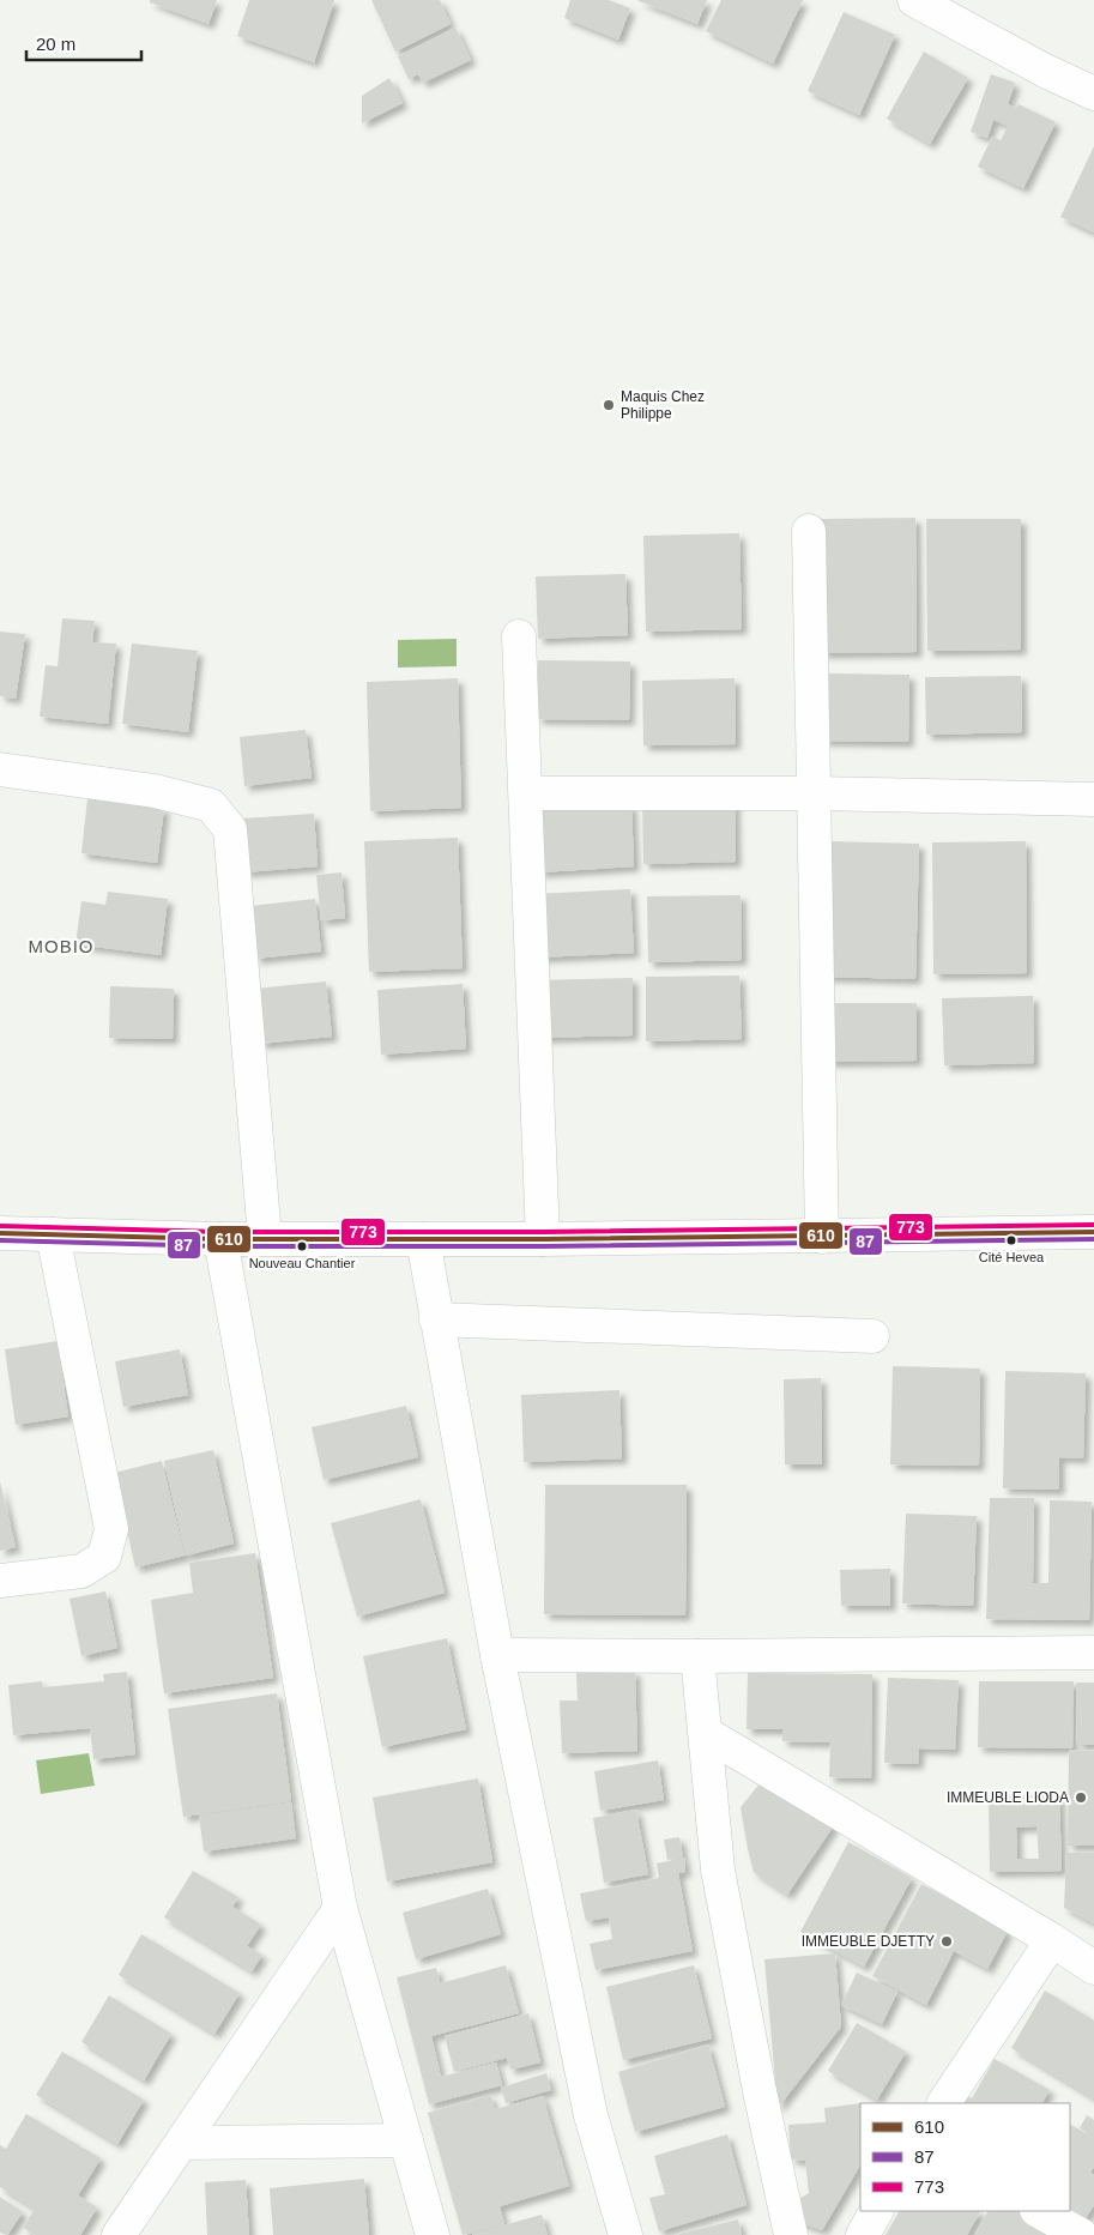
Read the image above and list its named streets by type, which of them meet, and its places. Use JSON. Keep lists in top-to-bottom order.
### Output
{
  "districts": ["MOBIO"],
  "places": [
    "Maquis Chez Philippe",
    "Cité Hevea",
    "Nouveau Chantier",
    "IMMEUBLE LIODA",
    "IMMEUBLE DJETTY"
  ],
  "lines": ["transit line 773", "transit line 610", "transit line 87"],
  "legend": ["610", "87", "773"],
  "scale_bar": "20 m"
}
